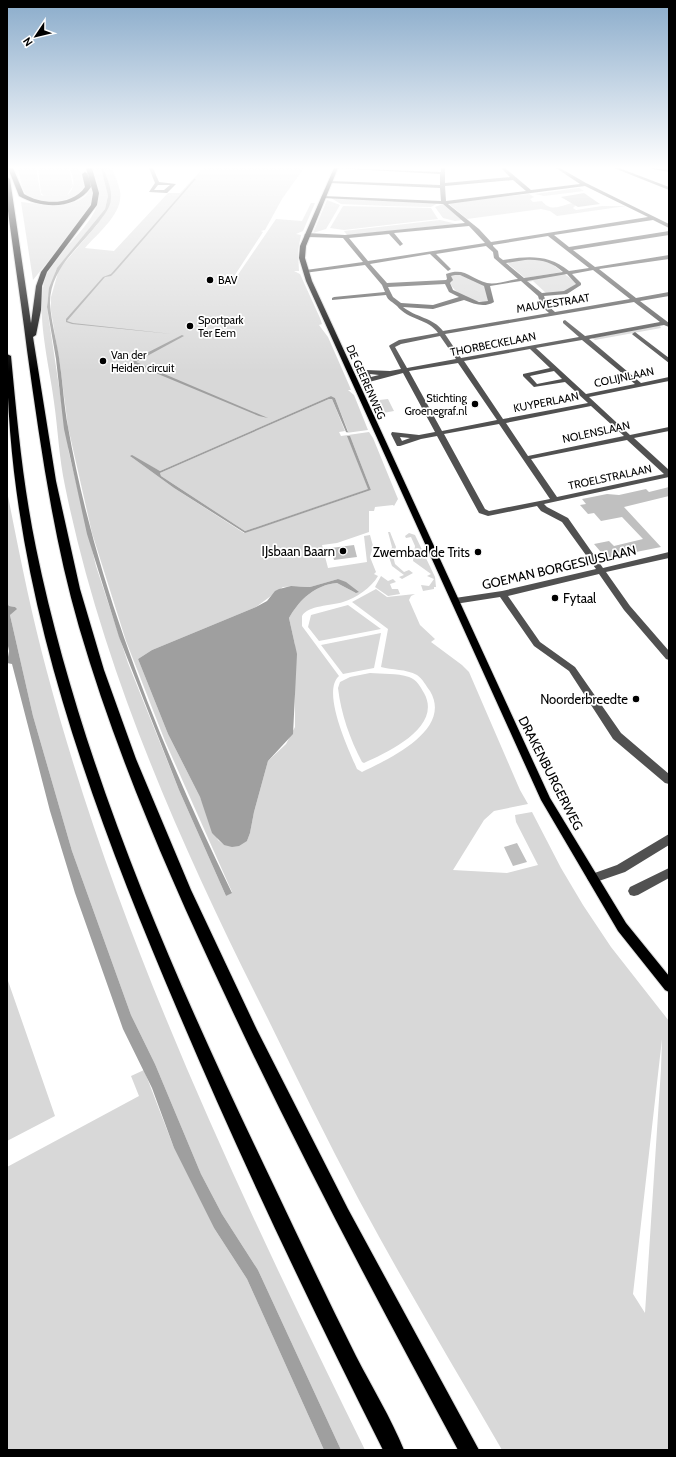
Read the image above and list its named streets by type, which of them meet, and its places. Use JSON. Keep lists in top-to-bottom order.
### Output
{
  "streets": {
    "main road": ["DE GEERENWEG", "DRAKENBURGERWEG"],
    "street": [
      "MAUVESTRAAT",
      "THORBECKELAAN",
      "COLIJNLAAN",
      "KUYPERLAAN",
      "NOLENSLAAN",
      "TROELSTRALAAN",
      "GOEMAN BORGESIUSLAAN"
    ]
  },
  "crossings": [
    ["MAUVESTRAAT", "TROELSTRALAAN"],
    ["THORBECKELAAN", "TROELSTRALAAN"],
    ["DE GEERENWEG", "GOEMAN BORGESIUSLAAN"],
    ["DE GEERENWEG", "DRAKENBURGERWEG"],
    ["KUYPERLAAN", "TROELSTRALAAN"],
    ["GOEMAN BORGESIUSLAAN", "DRAKENBURGERWEG"]
  ],
  "places": [
    "BAV",
    "Sportpark Ter Eem",
    "Van der Heiden circuit",
    "Stichting Groenegraf.nl",
    "IJsbaan Baarn",
    "Zwembad de Trits",
    "Fytaal",
    "Noorderbreedte"
  ],
  "north": "bottom left"
}
